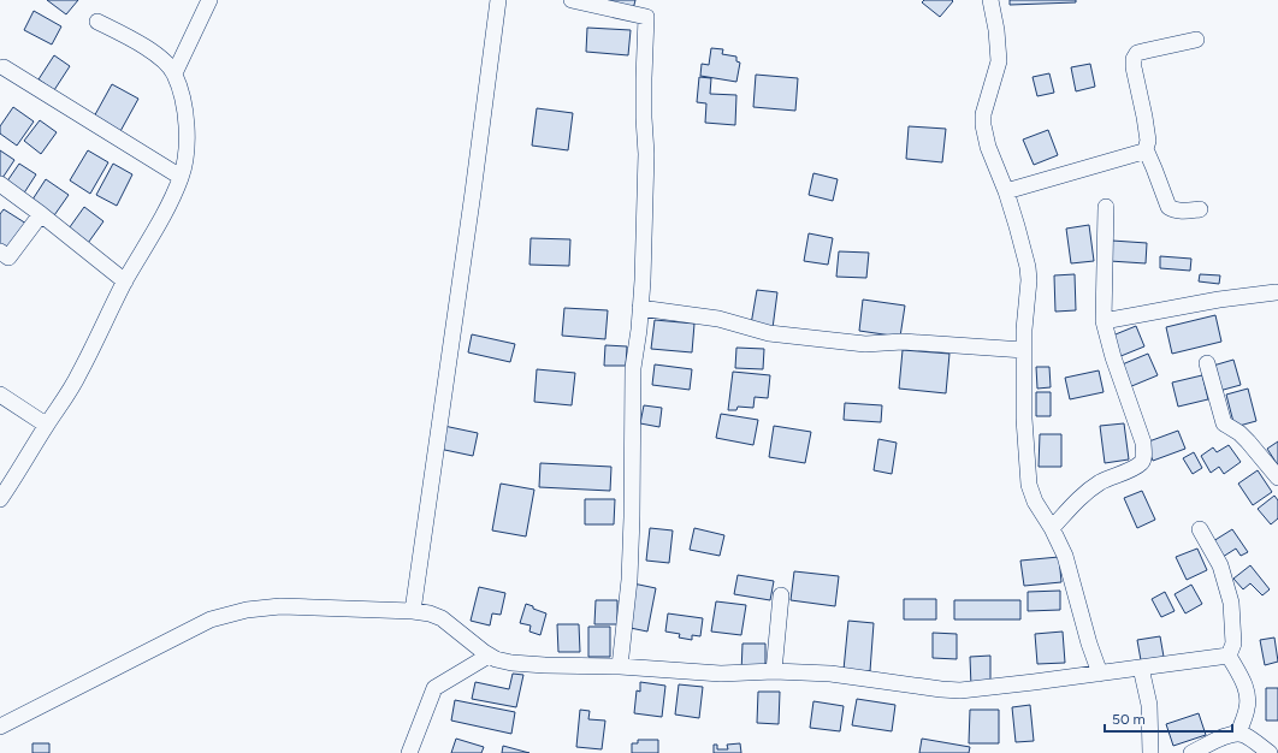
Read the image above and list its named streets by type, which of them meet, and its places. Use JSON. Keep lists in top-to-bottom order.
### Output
{
  "scale_bar": "50 m"
}
